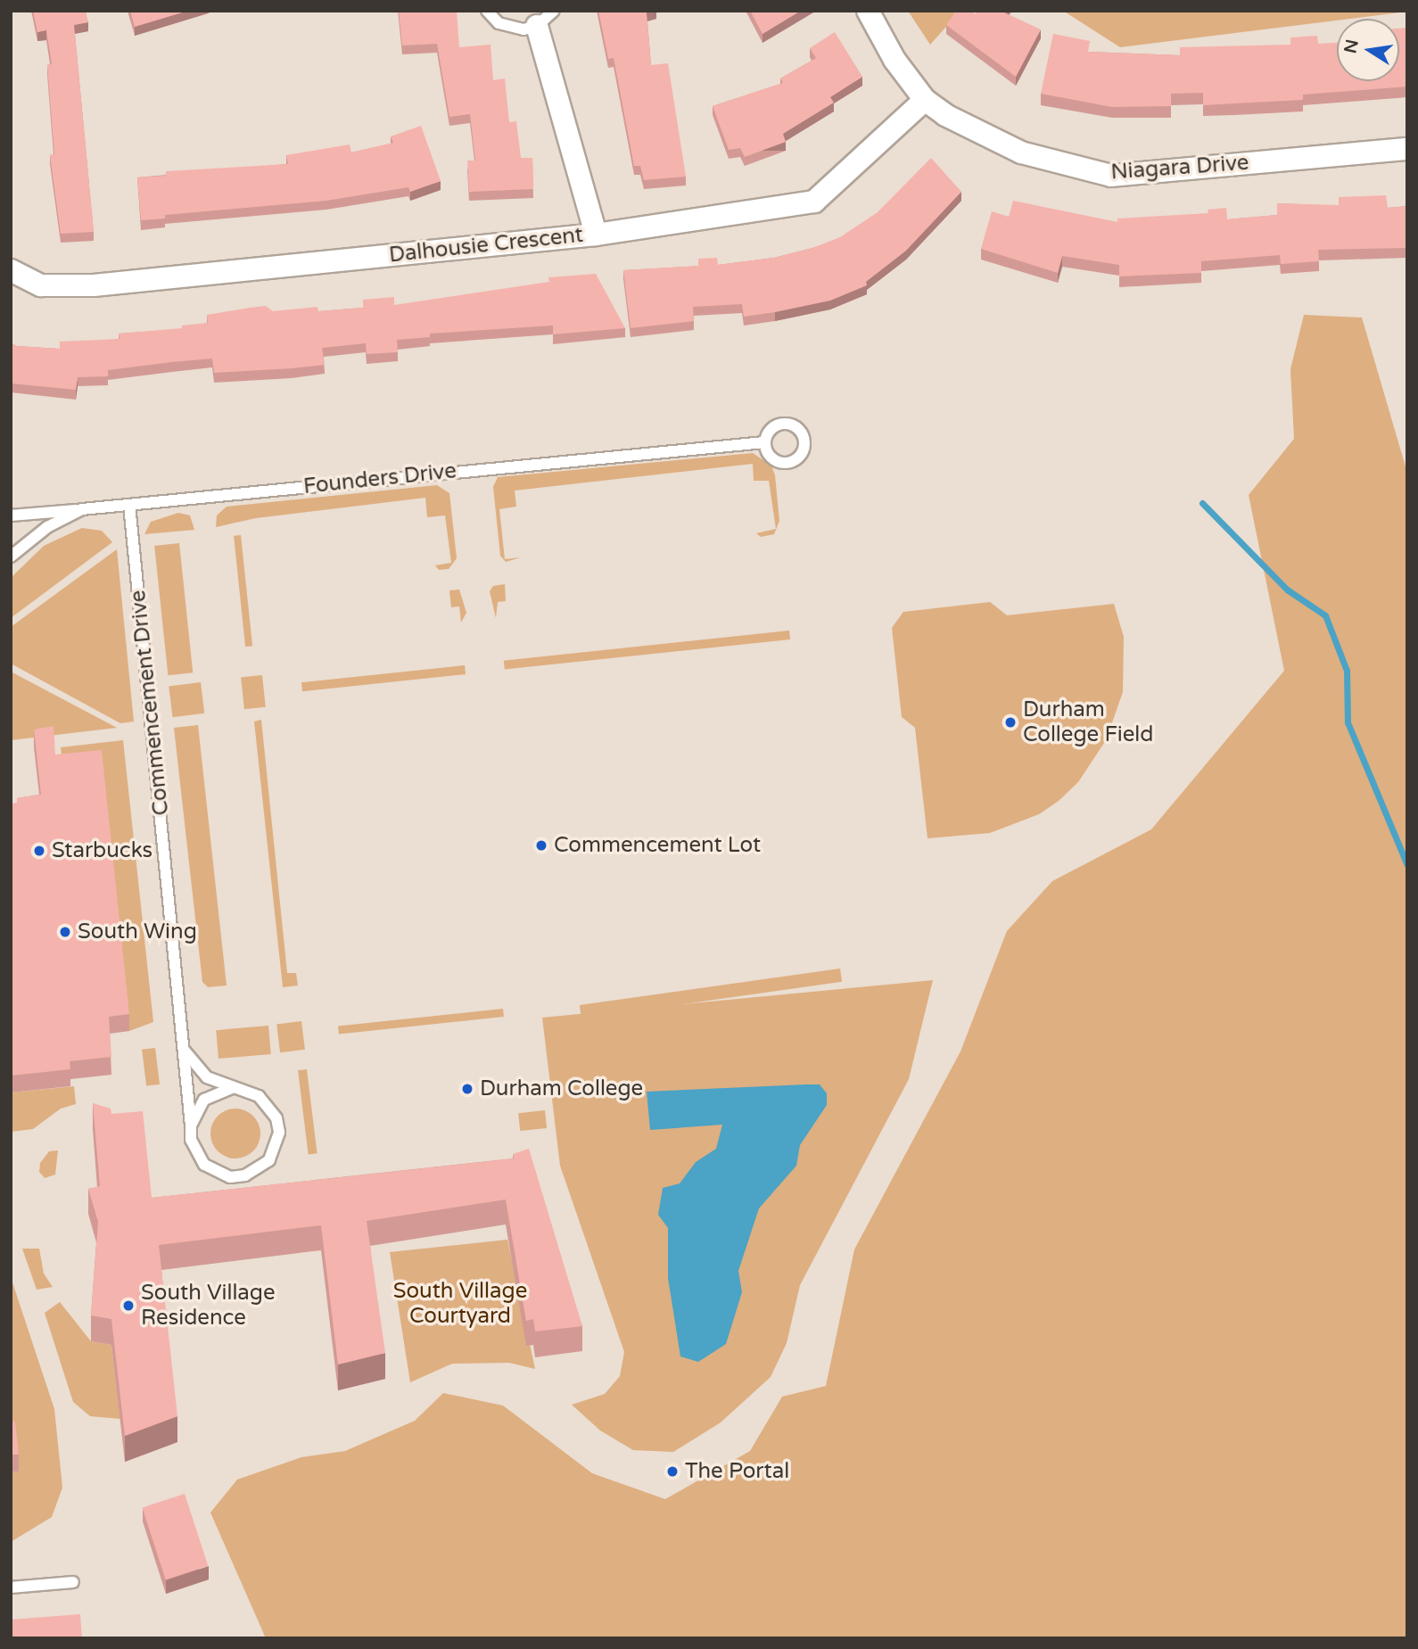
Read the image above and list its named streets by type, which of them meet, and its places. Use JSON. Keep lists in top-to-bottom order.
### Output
{
  "streets": {
    "street": ["Niagara Drive", "Dalhousie Crescent"],
    "lane": ["Founders Drive", "Commencement Drive"]
  },
  "crossings": [
    ["Niagara Drive", "Dalhousie Crescent"],
    ["Founders Drive", "Commencement Drive"]
  ],
  "parks": ["South Village Courtyard"],
  "places": [
    "Durham College Field",
    "Commencement Lot",
    "Starbucks",
    "South Wing",
    "Durham College",
    "South Village Residence",
    "The Portal"
  ],
  "north": "left"
}
